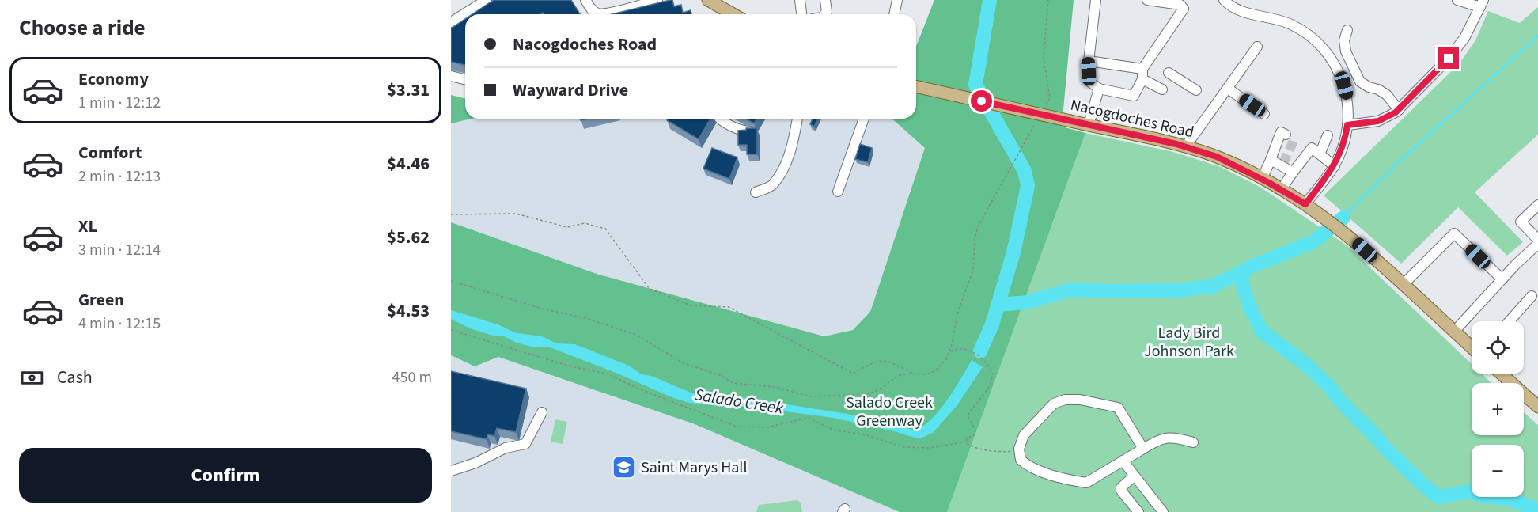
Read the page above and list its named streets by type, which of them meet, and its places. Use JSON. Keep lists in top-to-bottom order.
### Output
{
  "streets": {
    "main road": ["Nacogdoches Road"]
  },
  "water": ["Salado Creek"],
  "parks": ["Lady Bird Johnson Park", "Salado Creek Greenway"],
  "places": {
    "school or university": ["Saint Marys Hall"]
  },
  "page": {
    "heading": "Choose a ride",
    "banner": ["Nacogdoches Road", "Wayward Drive"],
    "list": [
      {
        "name": "Economy",
        "note": "1 min · 12:12",
        "value": "$3.31"
      },
      {
        "name": "Comfort",
        "note": "2 min · 12:13",
        "value": "$4.46"
      },
      {
        "name": "XL",
        "note": "3 min · 12:14",
        "value": "$5.62"
      },
      {
        "name": "Green",
        "note": "4 min · 12:15",
        "value": "$4.53"
      }
    ],
    "map_buttons": ["+", "−"],
    "pay": ["Cash", "450 m"],
    "buttons": "Confirm"
  }
}
